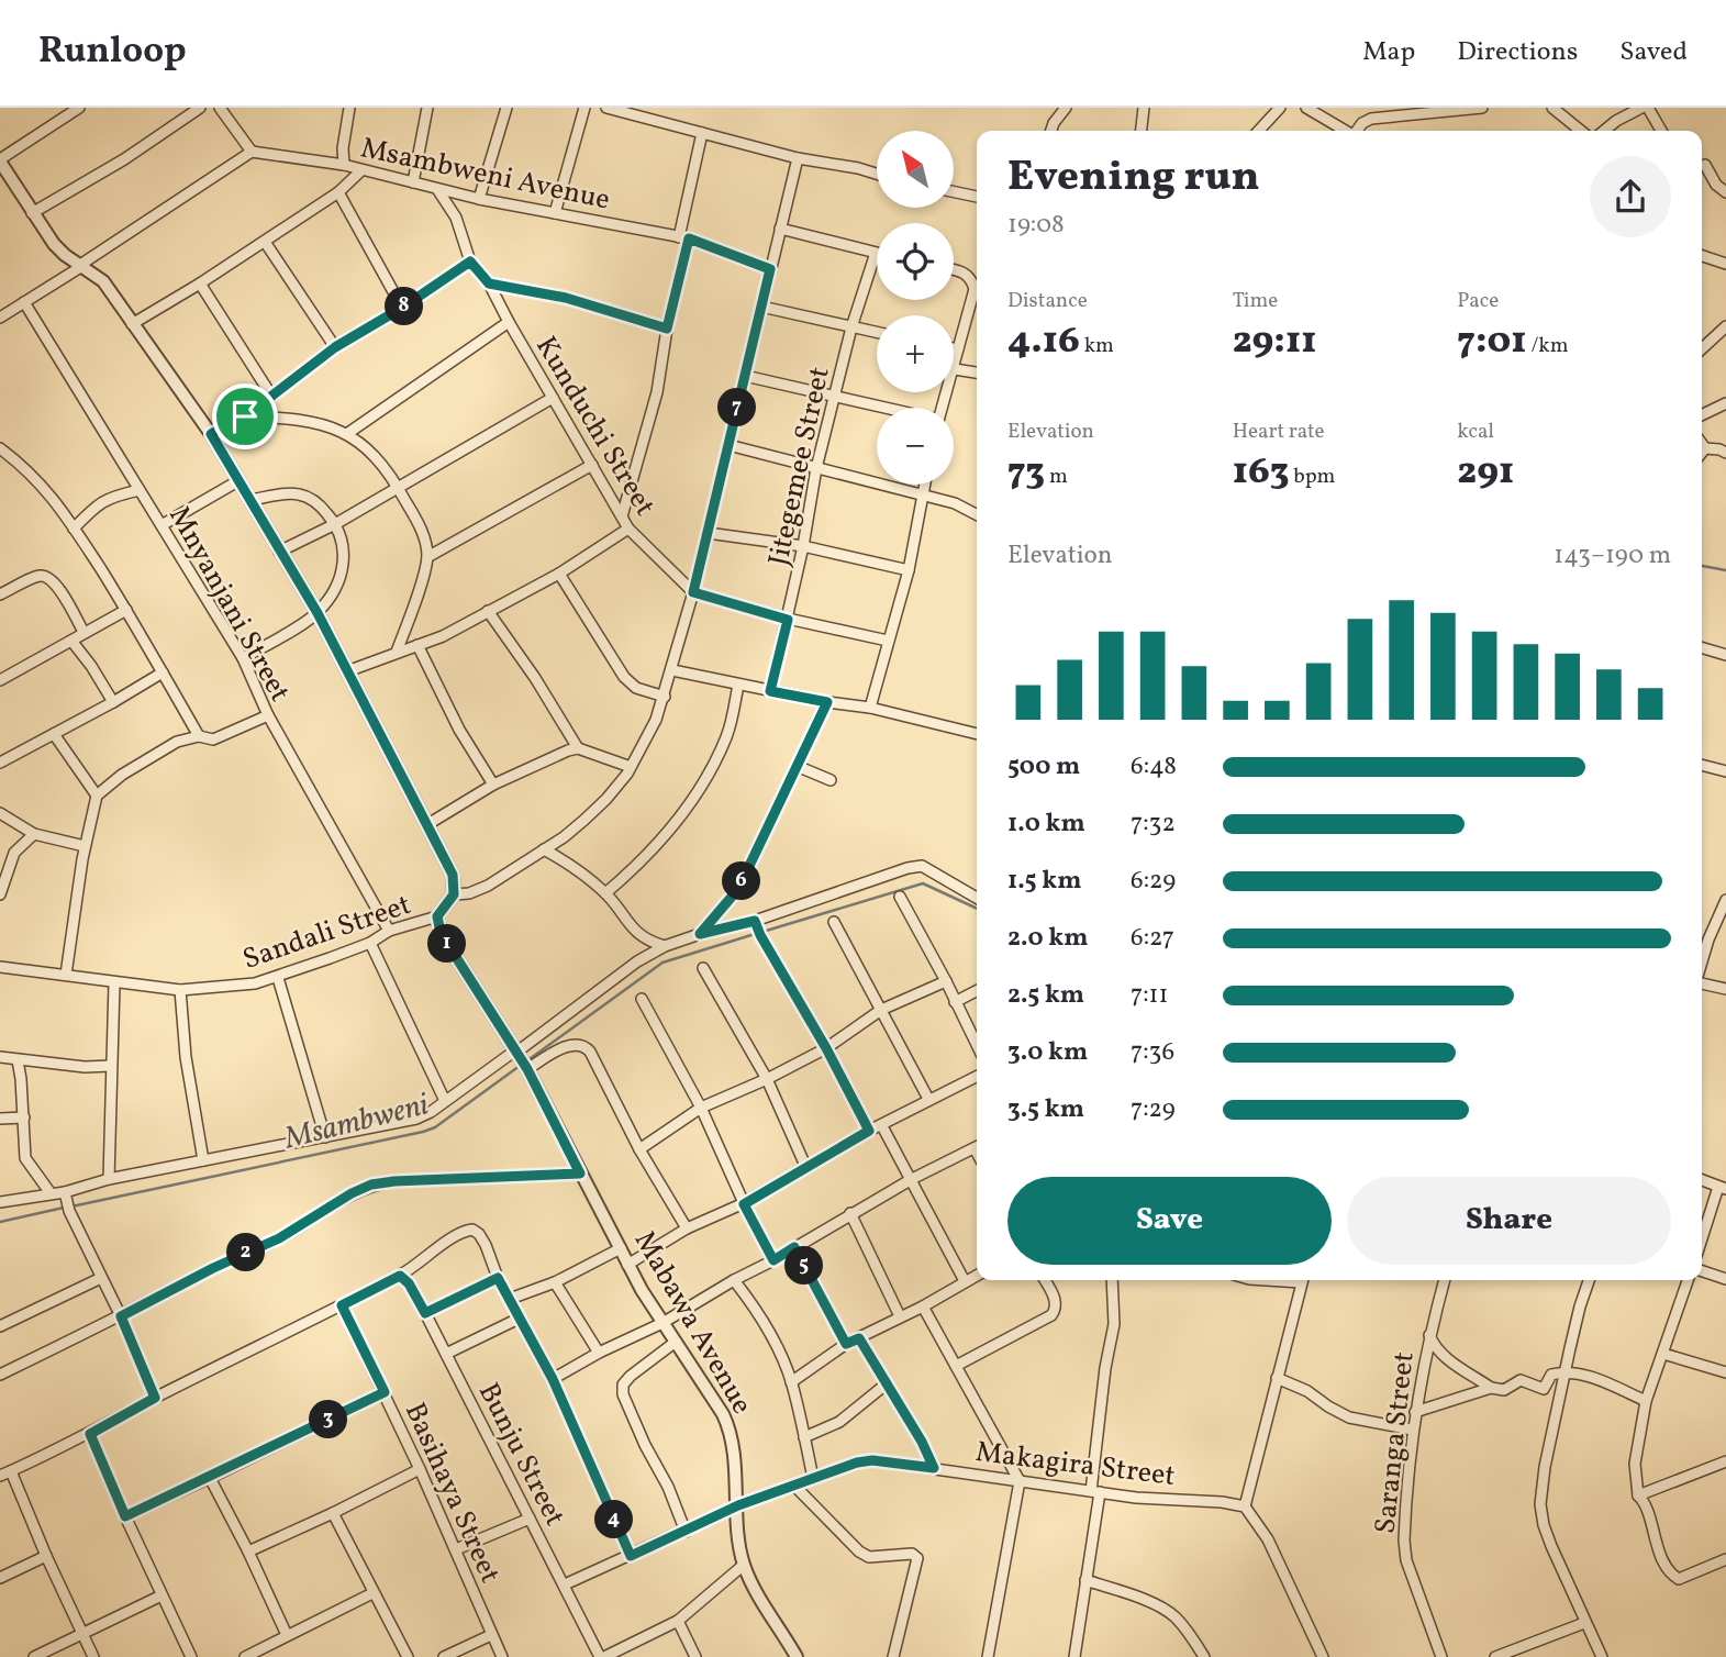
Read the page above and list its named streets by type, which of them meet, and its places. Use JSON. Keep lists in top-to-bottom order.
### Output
{
  "streets": {
    "street": [
      "Msambweni Avenue",
      "Kunduchi Street",
      "Jitegemee Street",
      "Mnyanjani Street",
      "Sandali Street",
      "Mabawa Avenue",
      "Saranga Street",
      "Bunju Street",
      "Makagira Street",
      "Basihaya Street"
    ]
  },
  "crossings": [
    ["Msambweni Avenue", "Kunduchi Street"],
    ["Mnyanjani Street", "Sandali Street"],
    ["Sandali Street", "Mabawa Avenue"],
    ["Mabawa Avenue", "Makagira Street"],
    ["Bunju Street", "Makagira Street"]
  ],
  "water": ["Msambweni"],
  "north": "top left",
  "page": {
    "header": "Runloop",
    "nav": ["Map", "Directions", "Saved"],
    "map_buttons": ["+", "−"],
    "heading": ["Evening run", "19:08"],
    "stats": [
      ["Distance", "4.16 km"],
      ["Time", "29:11"],
      ["Pace", "7:01 /km"],
      ["Elevation", "73 m"],
      ["Heart rate", "163 bpm"],
      ["kcal", "291"]
    ],
    "pins": [
      "8",
      "7",
      "6",
      "1",
      "2",
      "5",
      "3",
      "4"
    ],
    "chart": ["Elevation", "143–190 m"],
    "list": [
      {
        "name": "500 m",
        "note": "6:48"
      },
      {
        "name": "1.0 km",
        "note": "7:32"
      },
      {
        "name": "1.5 km",
        "note": "6:29"
      },
      {
        "name": "2.0 km",
        "note": "6:27"
      },
      {
        "name": "2.5 km",
        "note": "7:11"
      },
      {
        "name": "3.0 km",
        "note": "7:36"
      },
      {
        "name": "3.5 km",
        "note": "7:29"
      }
    ],
    "buttons": ["Save", "Share"]
  }
}
